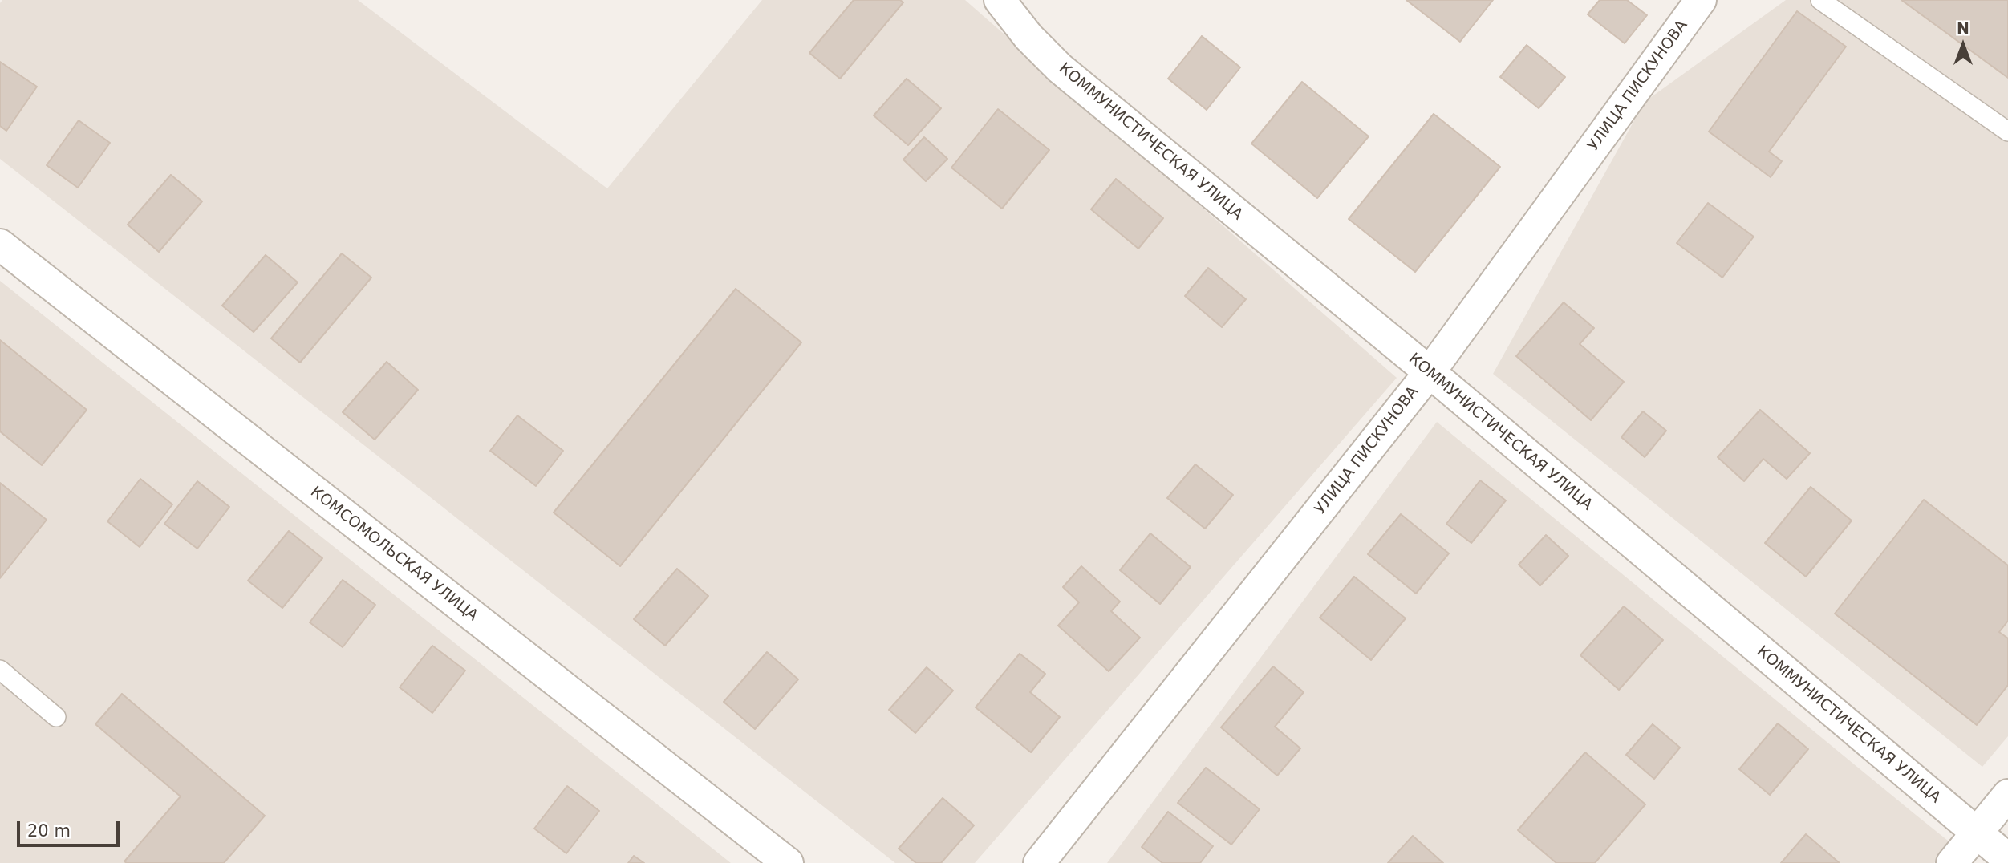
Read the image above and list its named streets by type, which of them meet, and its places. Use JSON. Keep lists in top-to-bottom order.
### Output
{
  "streets": {
    "street": ["УЛИЦА ПИСКУНОВА", "КОММУНИСТИЧЕСКАЯ УЛИЦА", "КОМСОМОЛЬСКАЯ УЛИЦА"]
  },
  "crossings": [
    ["УЛИЦА ПИСКУНОВА", "КОММУНИСТИЧЕСКАЯ УЛИЦА"]
  ],
  "scale_bar": "20 m",
  "north": "top"
}
